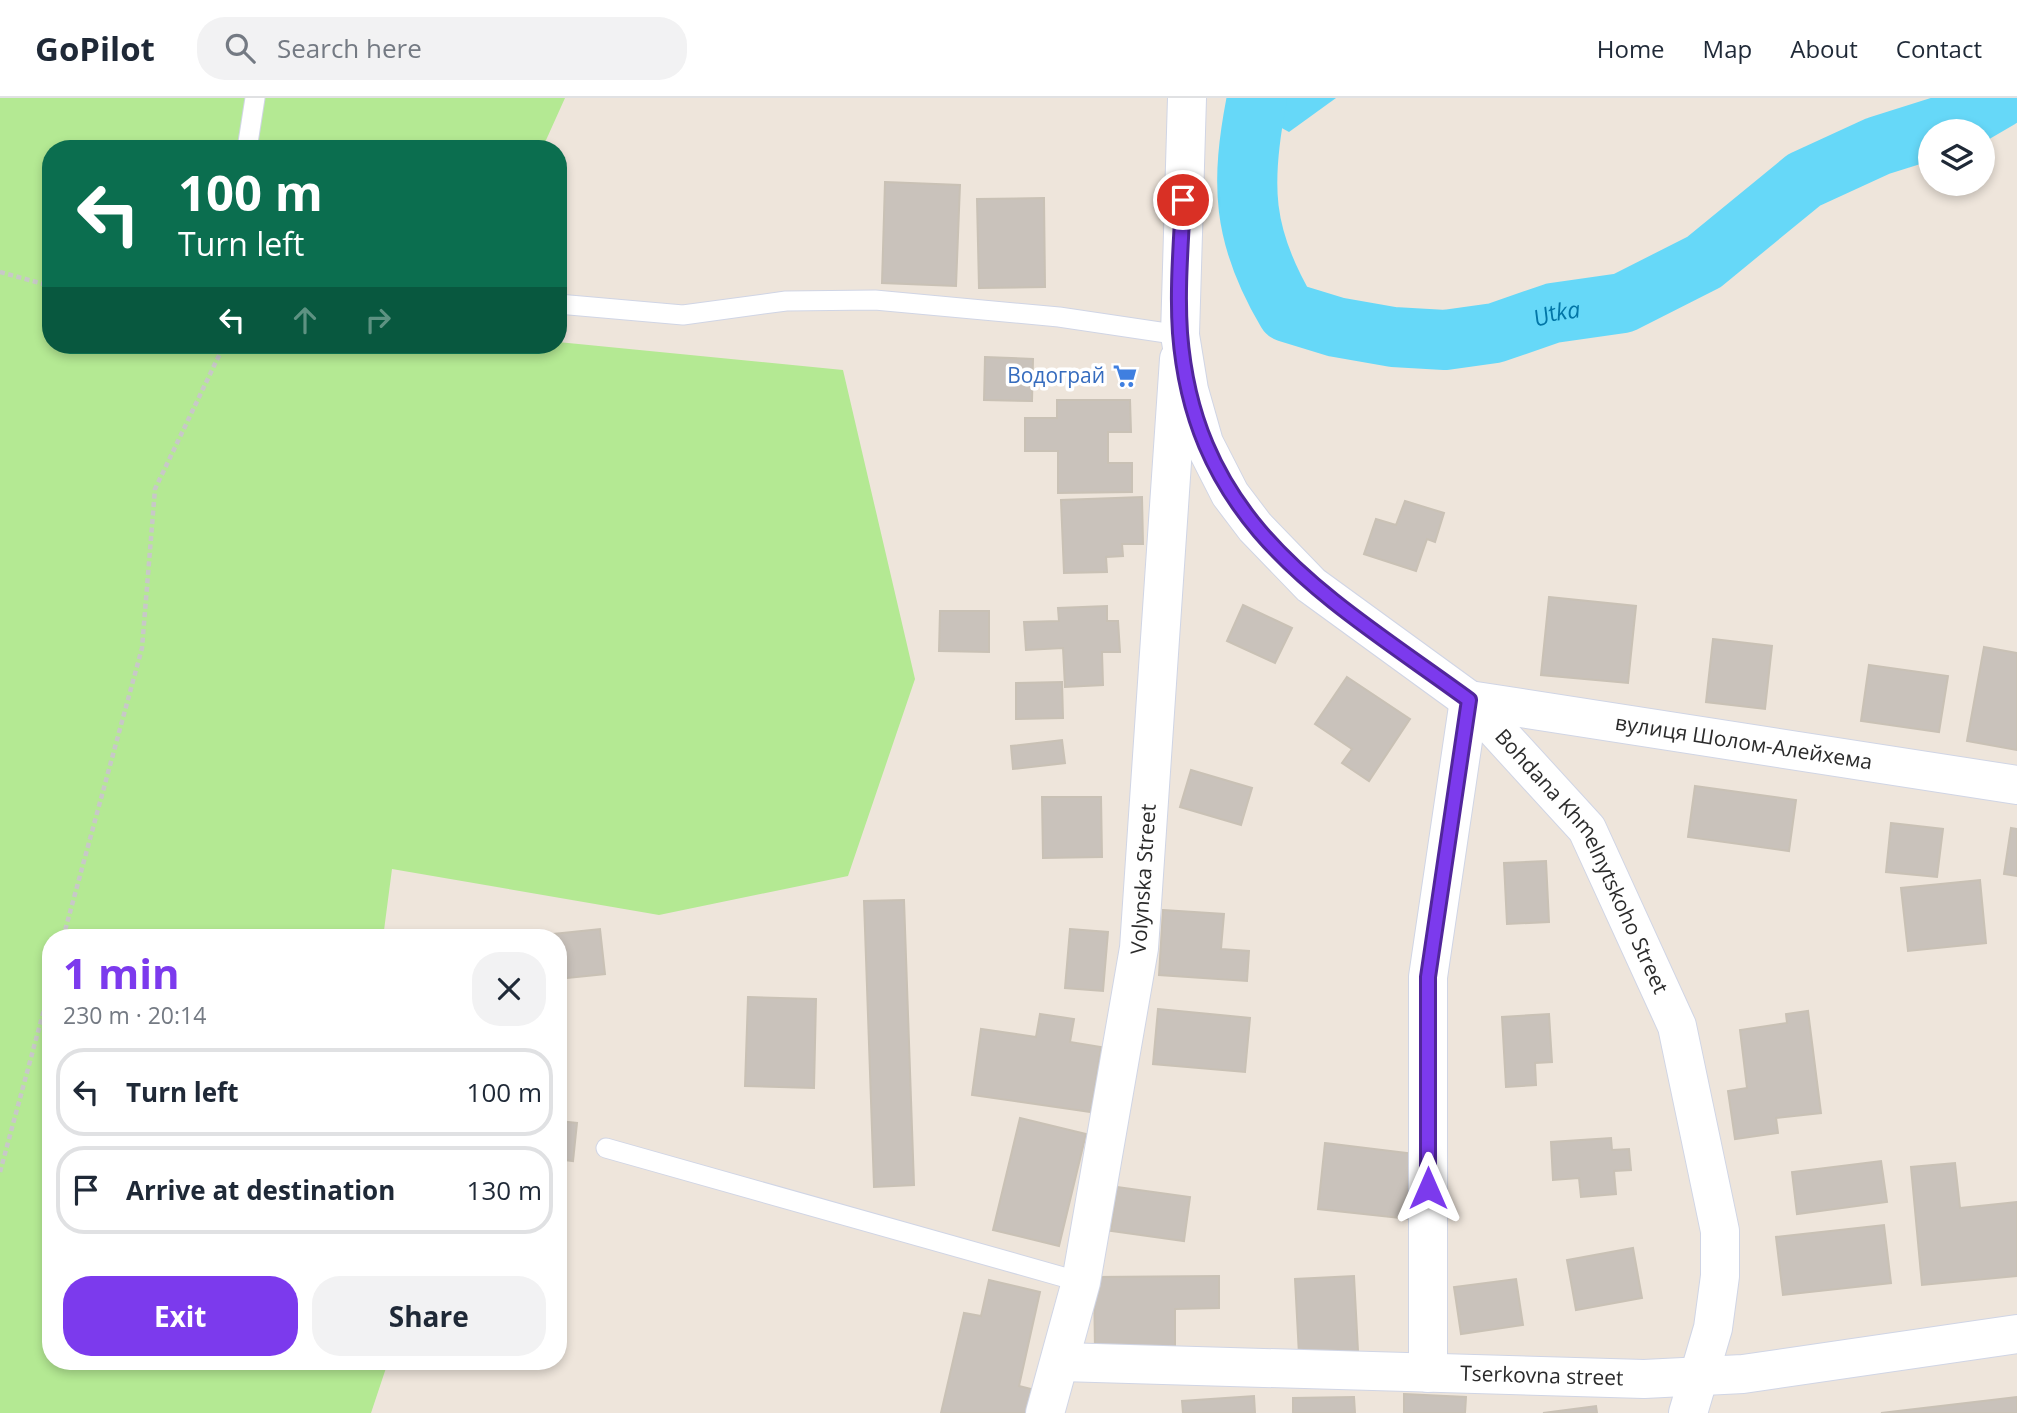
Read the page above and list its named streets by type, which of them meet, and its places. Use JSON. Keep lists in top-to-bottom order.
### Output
{
  "streets": {
    "street": [
      "вулиця Шолом-Алейхема",
      "Bohdana Khmelnytskoho Street",
      "Volynska Street",
      "Tserkovna street"
    ]
  },
  "crossings": [
    ["вулиця Шолом-Алейхема", "Bohdana Khmelnytskoho Street"],
    ["Bohdana Khmelnytskoho Street", "Volynska Street"],
    ["Bohdana Khmelnytskoho Street", "Tserkovna street"],
    ["Volynska Street", "Tserkovna street"]
  ],
  "water": ["Utka"],
  "places": {
    "supermarket": ["Водограй"]
  },
  "page": {
    "header": "GoPilot",
    "search": "Search here",
    "nav": [
      "Home",
      "Map",
      "About",
      "Contact"
    ],
    "turn": ["100 m", "Turn left"],
    "heading": ["1 min", "230 m · 20:14"],
    "list": [
      {
        "name": "Turn left",
        "value": "100 m"
      },
      {
        "name": "Arrive at destination",
        "value": "130 m"
      }
    ],
    "buttons": ["Exit", "Share"]
  }
}
